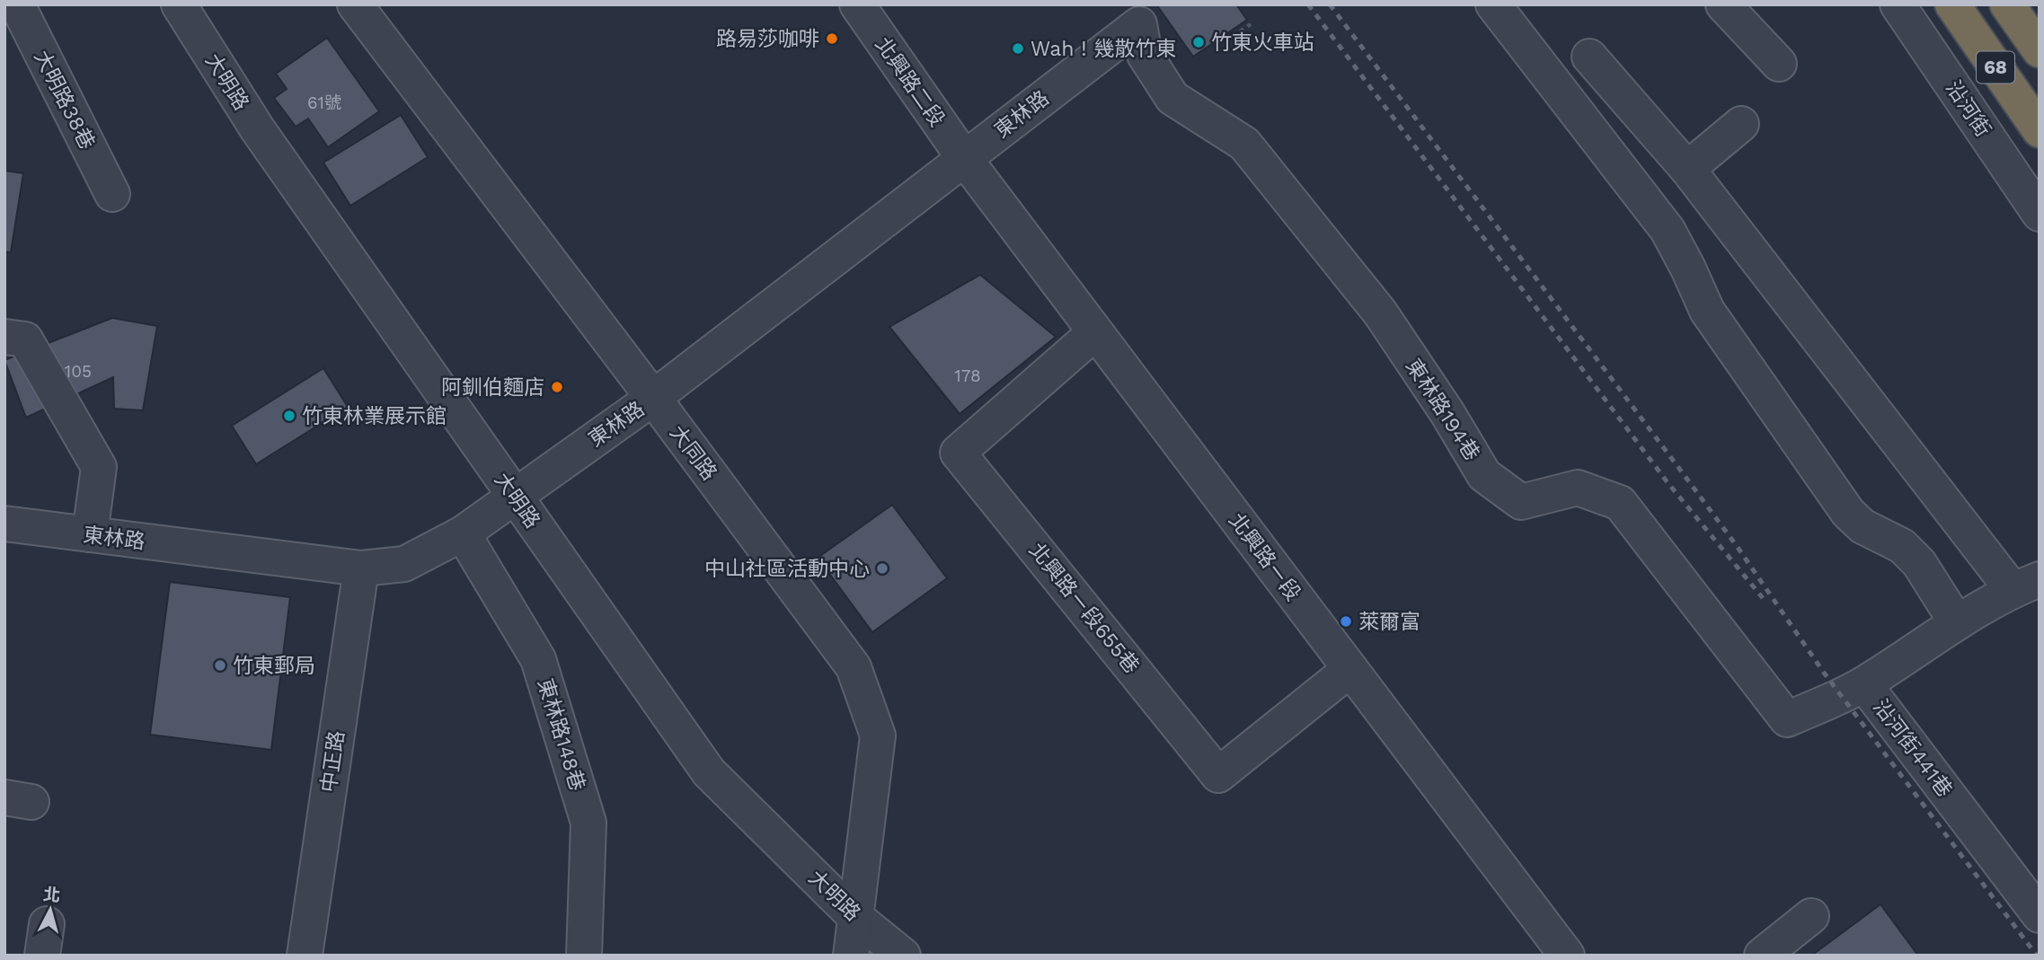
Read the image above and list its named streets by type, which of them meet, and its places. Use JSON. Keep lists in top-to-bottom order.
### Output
{
  "streets": {
    "highway": ["68"],
    "street": [
      "大明路",
      "北興路二段",
      "大明路38巷",
      "沿河街",
      "東林路",
      "東林路194巷",
      "大同路",
      "北興路ㄧ段",
      "北興路ㄧ段655巷",
      "東林路148巷",
      "沿河街441巷",
      "中正路"
    ]
  },
  "crossings": [
    ["大明路", "東林路"],
    ["大明路", "大同路"],
    ["北興路二段", "東林路"],
    ["北興路二段", "北興路ㄧ段"],
    ["東林路", "東林路194巷"],
    ["東林路", "大同路"],
    ["東林路", "北興路ㄧ段"],
    ["東林路", "東林路148巷"],
    ["東林路", "中正路"],
    ["東林路194巷", "沿河街441巷"],
    ["北興路ㄧ段", "北興路ㄧ段655巷"]
  ],
  "places": [
    "路易莎咖啡",
    "竹東火車站",
    "Wah ! 幾散竹東",
    "阿釧伯麵店",
    "竹東林業展示館",
    "中山社區活動中心",
    "萊爾富",
    "竹東郵局"
  ],
  "house_numbers": ["61號", "105", "178"],
  "north": "top"
}
